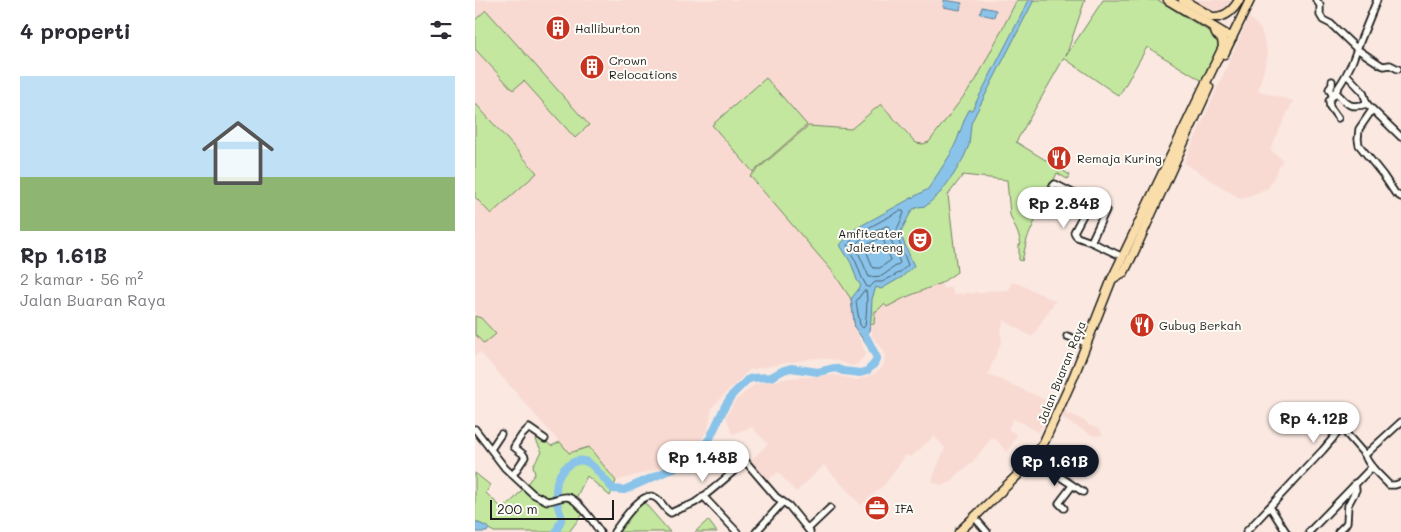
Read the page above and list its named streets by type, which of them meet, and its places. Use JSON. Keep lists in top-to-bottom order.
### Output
{
  "streets": {
    "main road": ["Jalan Buaran Raya"]
  },
  "places": {
    "building": ["Halliburton", "Crown Relocations"],
    "restaurant": ["Remaja Kuring", "Gubug Berkah"],
    "theatre": ["Amfiteater Jaletreng"],
    "office": ["IFA"]
  },
  "scale_bar": "200 m",
  "page": {
    "heading": "4 properti",
    "list": [
      {
        "name": "Rp 1.61B",
        "note": "2 kamar · 56 m² · Jalan Buaran Raya"
      }
    ],
    "price": [
      "Rp 2.84B",
      "Rp 4.12B",
      "Rp 1.48B",
      "Rp 1.61B"
    ],
    "scale": "200 m"
  }
}
